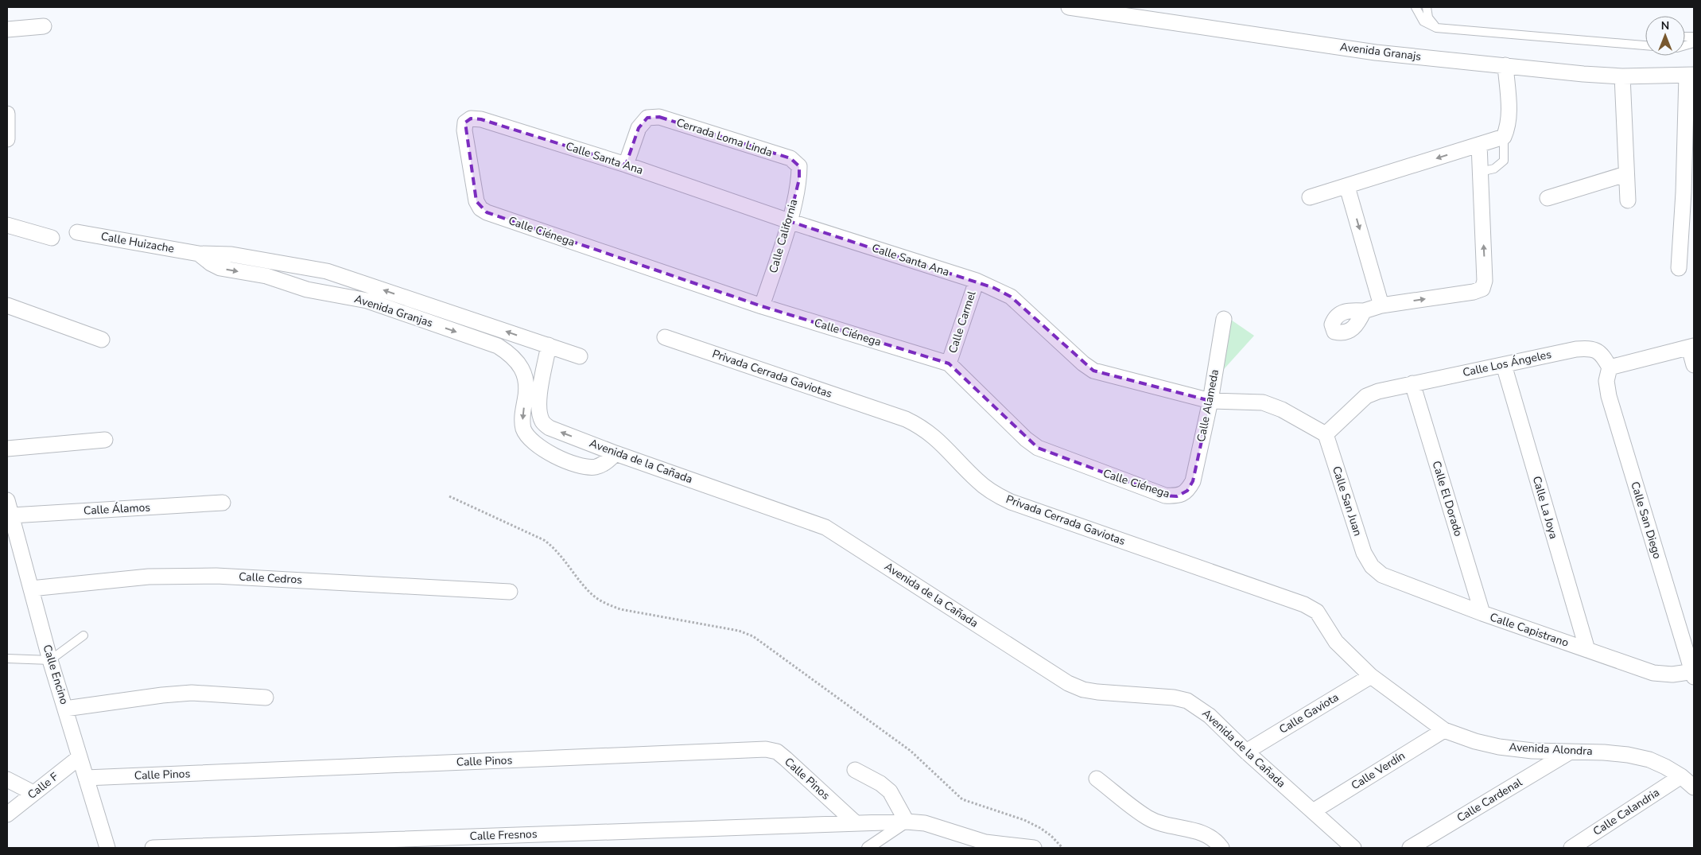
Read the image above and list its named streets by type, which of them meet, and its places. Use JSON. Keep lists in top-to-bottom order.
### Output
{
  "streets": {
    "street": [
      "Avenida Granajs",
      "Cerrada Loma Linda",
      "Calle Santa Ana",
      "Calle Ciénega",
      "Calle California",
      "Calle Huizache",
      "Avenida Granjas",
      "Calle Carmel",
      "Calle Los Ángeles",
      "Privada Cerrada Gaviotas",
      "Calle Alameda",
      "Avenida de la Cañada",
      "Calle El Dorado",
      "Calle San Juan",
      "Calle La Joya",
      "Calle Álamos",
      "Calle San Diego",
      "Calle Cedros",
      "Calle Capistrano",
      "Calle Encino",
      "Calle Gaviota",
      "Avenida Alondra",
      "Calle Pinos",
      "Calle Verdín",
      "Calle F",
      "Calle Cardenal",
      "Calle Calandria",
      "Calle Fresnos"
    ]
  },
  "crossings": [
    ["Cerrada Loma Linda", "Calle Santa Ana"],
    ["Cerrada Loma Linda", "Calle California"],
    ["Calle Santa Ana", "Calle Ciénega"],
    ["Calle Santa Ana", "Calle California"],
    ["Calle Santa Ana", "Calle Carmel"],
    ["Calle Santa Ana", "Calle Los Ángeles"],
    ["Calle Santa Ana", "Calle Alameda"],
    ["Calle Santa Ana", "Calle San Juan"],
    ["Calle Ciénega", "Calle California"],
    ["Calle Ciénega", "Calle Carmel"],
    ["Calle Ciénega", "Calle Alameda"],
    ["Calle Huizache", "Avenida Granjas"],
    ["Avenida Granjas", "Avenida de la Cañada"],
    ["Calle Los Ángeles", "Calle El Dorado"],
    ["Calle Los Ángeles", "Calle San Juan"],
    ["Calle Los Ángeles", "Calle La Joya"],
    ["Calle Los Ángeles", "Calle San Diego"],
    ["Privada Cerrada Gaviotas", "Calle Gaviota"],
    ["Privada Cerrada Gaviotas", "Avenida Alondra"],
    ["Avenida de la Cañada", "Calle Gaviota"],
    ["Avenida de la Cañada", "Calle Verdín"],
    ["Calle El Dorado", "Calle Capistrano"],
    ["Calle San Juan", "Calle Capistrano"],
    ["Calle La Joya", "Calle Capistrano"],
    ["Calle Álamos", "Calle Encino"],
    ["Calle San Diego", "Calle Capistrano"],
    ["Calle Cedros", "Calle Encino"],
    ["Calle Encino", "Calle Pinos"],
    ["Calle Encino", "Calle F"],
    ["Calle Gaviota", "Avenida Alondra"],
    ["Avenida Alondra", "Calle Verdín"],
    ["Avenida Alondra", "Calle Cardenal"],
    ["Avenida Alondra", "Calle Calandria"],
    ["Calle Pinos", "Calle Fresnos"]
  ],
  "north": "top"
}
